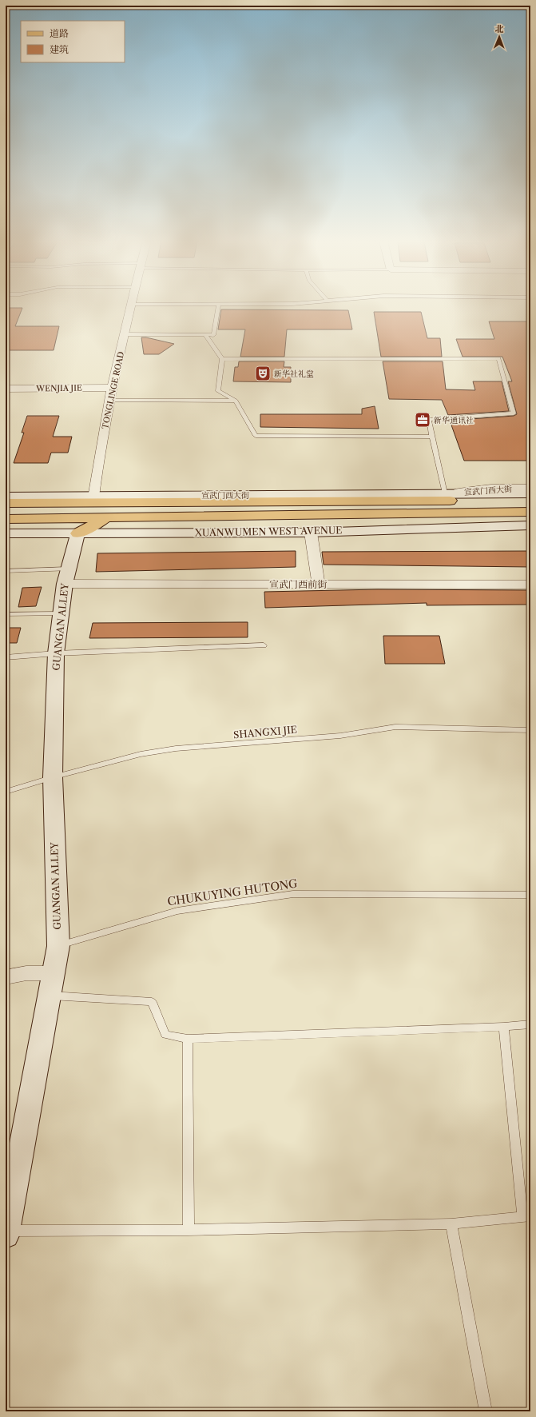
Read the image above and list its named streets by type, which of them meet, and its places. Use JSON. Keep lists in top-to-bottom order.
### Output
{
  "streets": {
    "main road": ["XUANWUMEN WEST AVENUE"],
    "street": [
      "WENJIA JIE",
      "TONGLINGE ROAD",
      "宣武门西大街",
      "宣武门西前街",
      "GUANGAN ALLEY"
    ],
    "lane": ["SHANGXI JIE", "CHUKUYING HUTONG"]
  },
  "crossings": [
    ["WENJIA JIE", "TONGLINGE ROAD"],
    ["XUANWUMEN WEST AVENUE", "GUANGAN ALLEY"],
    ["宣武门西前街", "GUANGAN ALLEY"],
    ["GUANGAN ALLEY", "SHANGXI JIE"],
    ["GUANGAN ALLEY", "CHUKUYING HUTONG"]
  ],
  "places": {
    "theatre": ["新华社礼堂"],
    "office": ["新华通讯社"]
  },
  "legend": ["道路", "建筑"],
  "north": "top"
}
